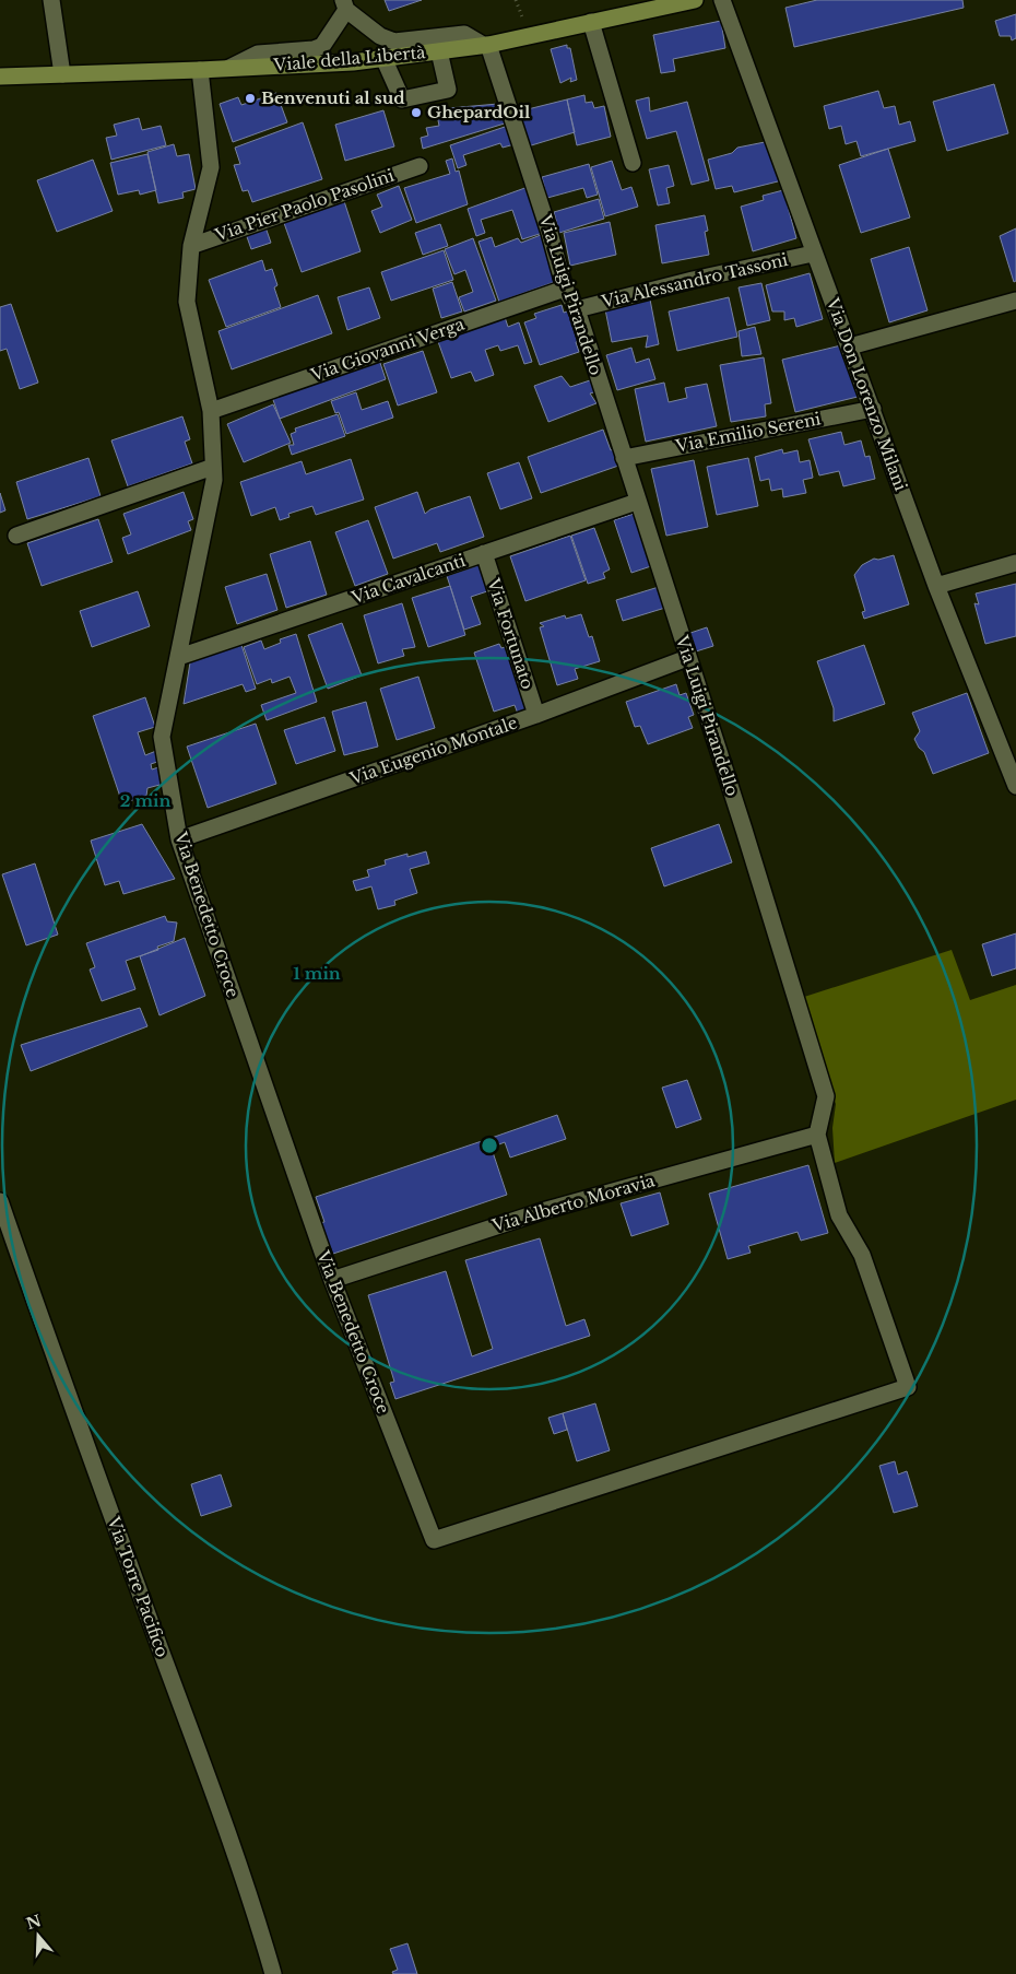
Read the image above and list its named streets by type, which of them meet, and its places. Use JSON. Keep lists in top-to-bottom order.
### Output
{
  "streets": {
    "main road": ["Viale della Libertà"],
    "street": [
      "Via Pier Paolo Pasolini",
      "Via Alessandro Tassoni",
      "Via Luigi Pirandello",
      "Via Giovanni Verga",
      "Via Don Lorenzo Milani",
      "Via Emilio Sereni",
      "Via Cavalcanti",
      "Via Fortunato",
      "Via Eugenio Montale",
      "Via Benedetto Croce",
      "Via Alberto Moravia",
      "Via Torre Pacifico"
    ]
  },
  "crossings": [
    ["Viale della Libertà", "Via Luigi Pirandello"],
    ["Viale della Libertà", "Via Benedetto Croce"],
    ["Via Pier Paolo Pasolini", "Via Benedetto Croce"],
    ["Via Alessandro Tassoni", "Via Luigi Pirandello"],
    ["Via Alessandro Tassoni", "Via Don Lorenzo Milani"],
    ["Via Luigi Pirandello", "Via Giovanni Verga"],
    ["Via Luigi Pirandello", "Via Emilio Sereni"],
    ["Via Luigi Pirandello", "Via Cavalcanti"],
    ["Via Luigi Pirandello", "Via Eugenio Montale"],
    ["Via Luigi Pirandello", "Via Benedetto Croce"],
    ["Via Luigi Pirandello", "Via Alberto Moravia"],
    ["Via Giovanni Verga", "Via Benedetto Croce"],
    ["Via Don Lorenzo Milani", "Via Emilio Sereni"],
    ["Via Cavalcanti", "Via Fortunato"],
    ["Via Cavalcanti", "Via Benedetto Croce"],
    ["Via Fortunato", "Via Eugenio Montale"],
    ["Via Eugenio Montale", "Via Benedetto Croce"],
    ["Via Benedetto Croce", "Via Alberto Moravia"]
  ],
  "places": ["Benvenuti al sud", "GhepardOil"],
  "north": "top",
  "rings": ["2 min", "1 min"]
}
